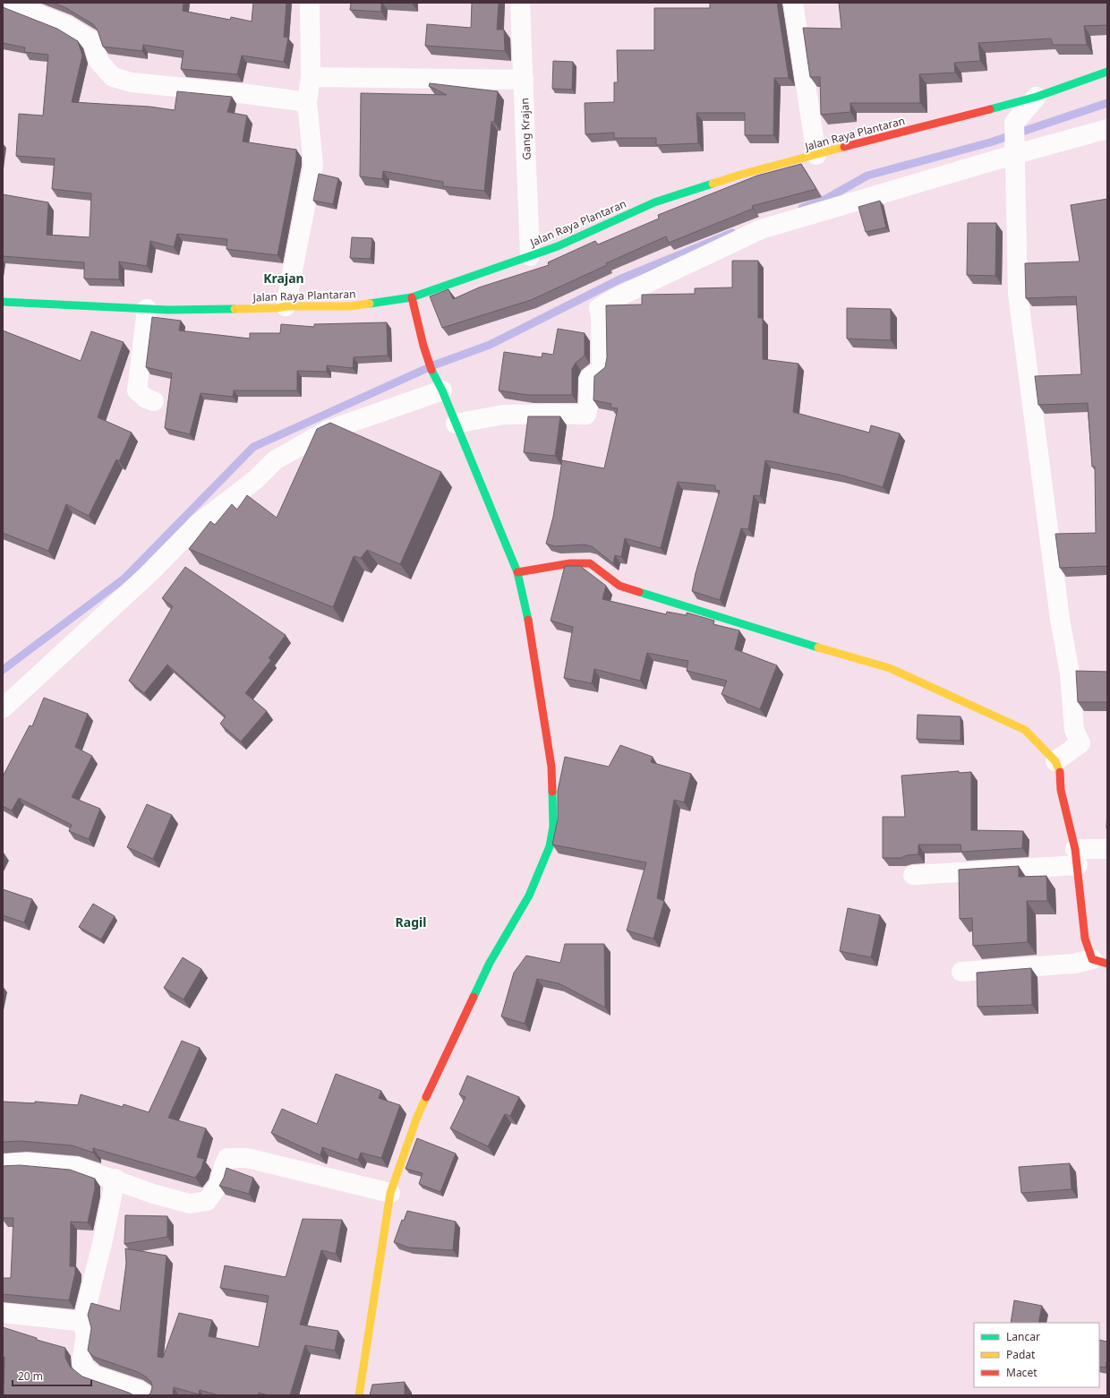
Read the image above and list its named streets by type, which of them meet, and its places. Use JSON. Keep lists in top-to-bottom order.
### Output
{
  "streets": {
    "street": ["Gang Krajan", "Jalan Raya Plantaran"]
  },
  "crossings": [
    ["Gang Krajan", "Jalan Raya Plantaran"]
  ],
  "districts": ["Krajan", "Ragil"],
  "legend": ["Lancar", "Padat", "Macet"],
  "scale_bar": "20 m"
}
